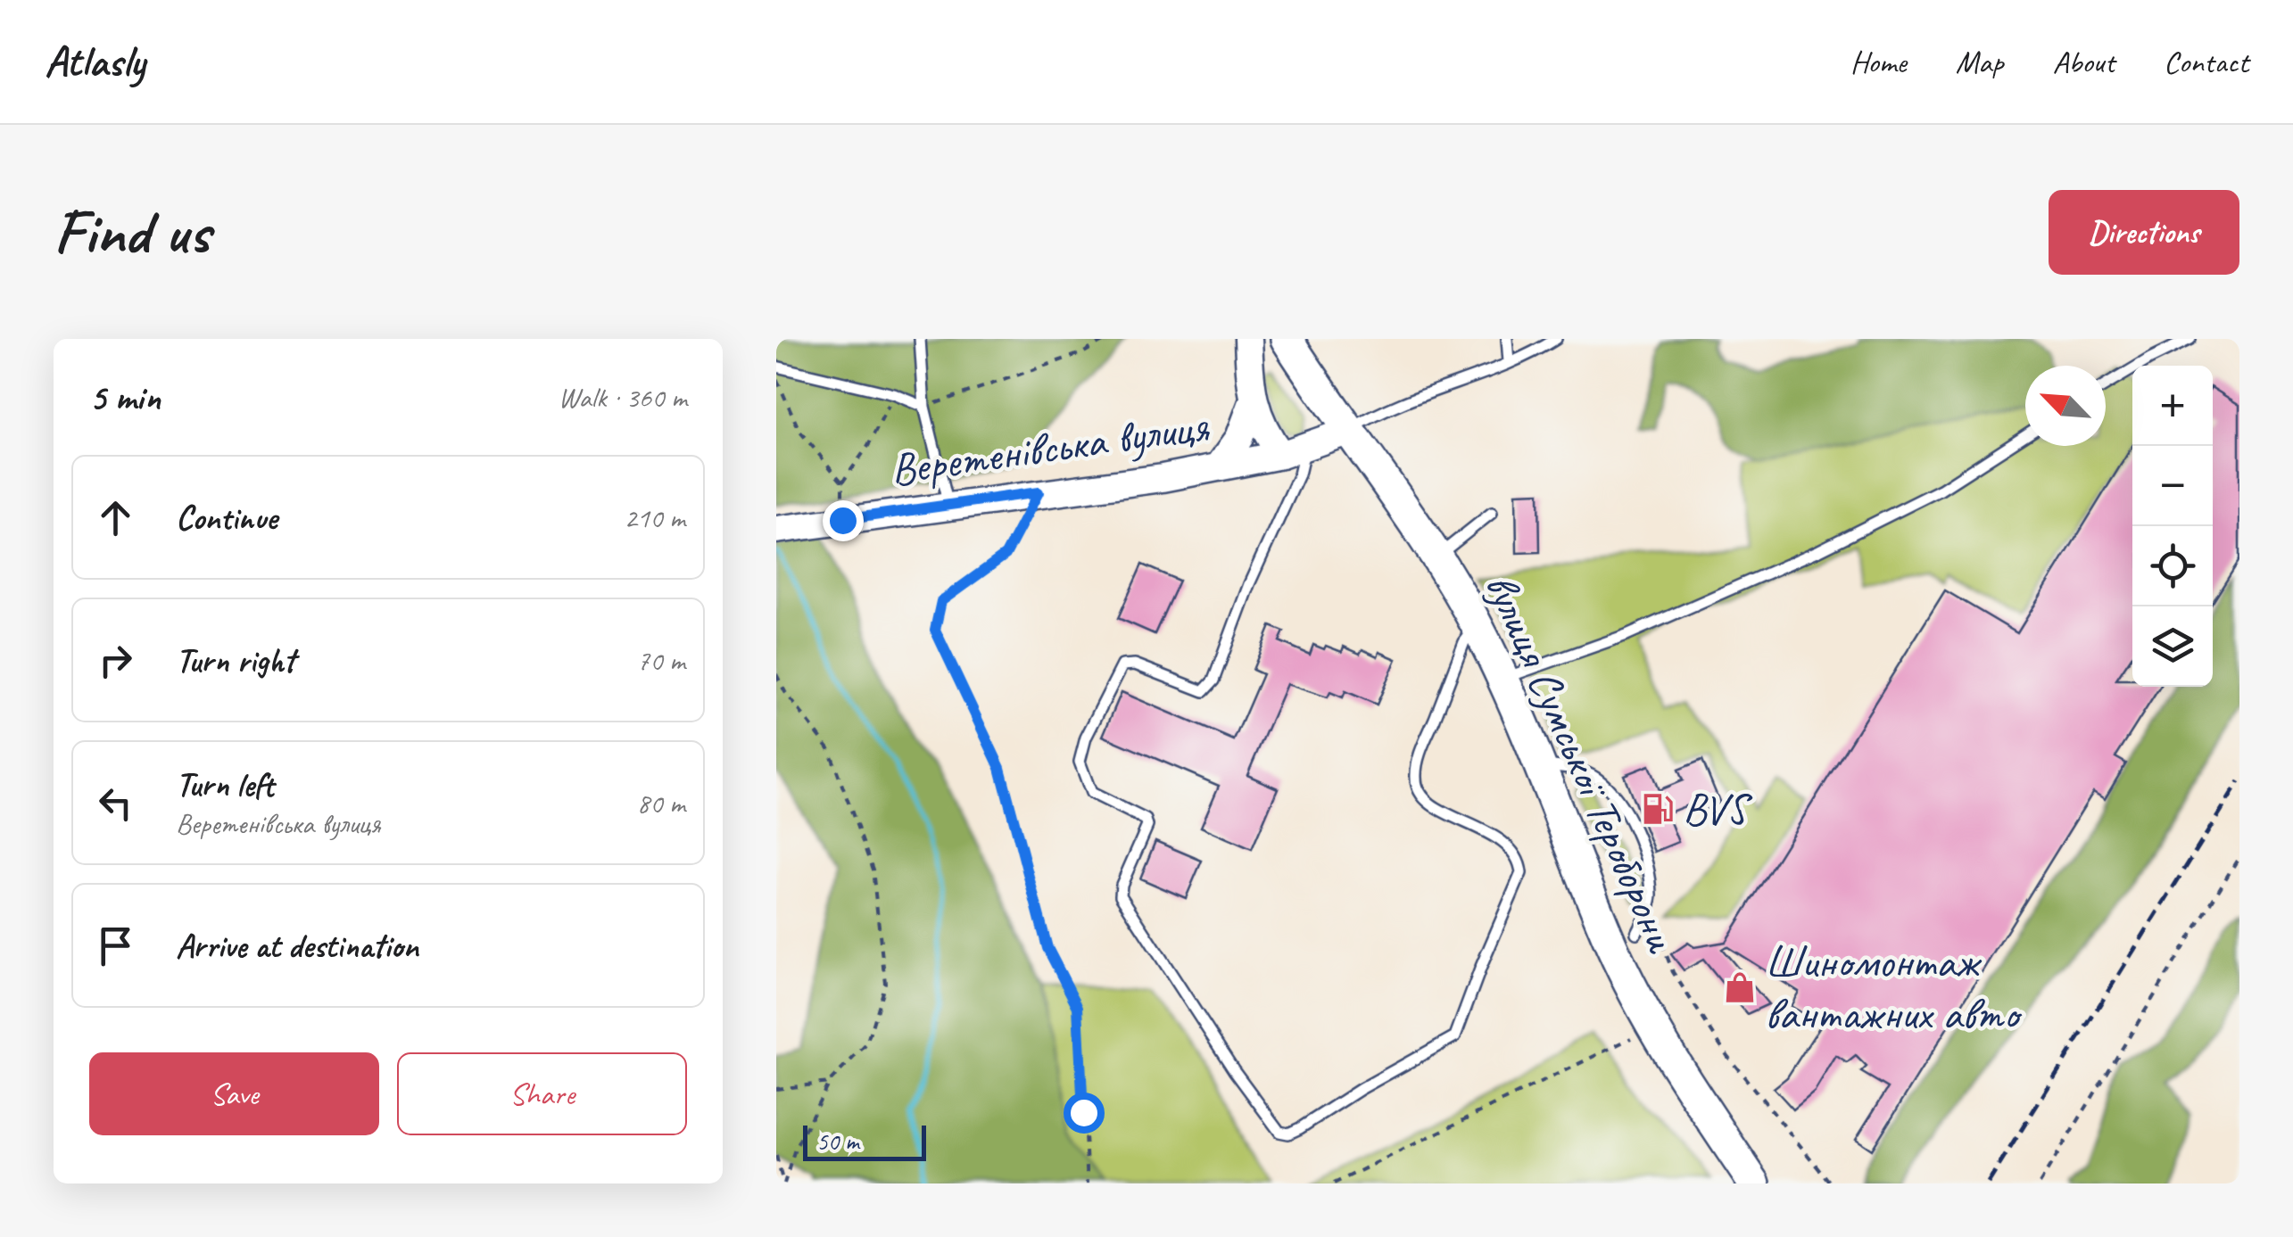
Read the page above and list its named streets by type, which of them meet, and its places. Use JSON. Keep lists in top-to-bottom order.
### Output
{
  "streets": {
    "main road": ["вулиця Сумської Тероборони"],
    "street": ["Веретенівська вулиця"]
  },
  "crossings": [
    ["Веретенівська вулиця", "вулиця Сумської Тероборони"]
  ],
  "places": {
    "fuel station": ["BVS"],
    "shop": ["Шиномонтаж вантажних авто"]
  },
  "scale_bar": "50 m",
  "north": "top left",
  "page": {
    "header": "Atlasly",
    "nav": [
      "Home",
      "Map",
      "About",
      "Contact"
    ],
    "buttons": [
      "Directions",
      ["Save", "Share"]
    ],
    "title": "Find us",
    "heading": ["5 min", "Walk · 360 m"],
    "map_buttons": ["+", "−"],
    "list": [
      ["Continue", "210 m"],
      ["Turn right", "70 m"],
      ["Turn left", "Веретенівська вулиця", "80 m"],
      "Arrive at destination"
    ],
    "scale": "50 m"
  }
}
